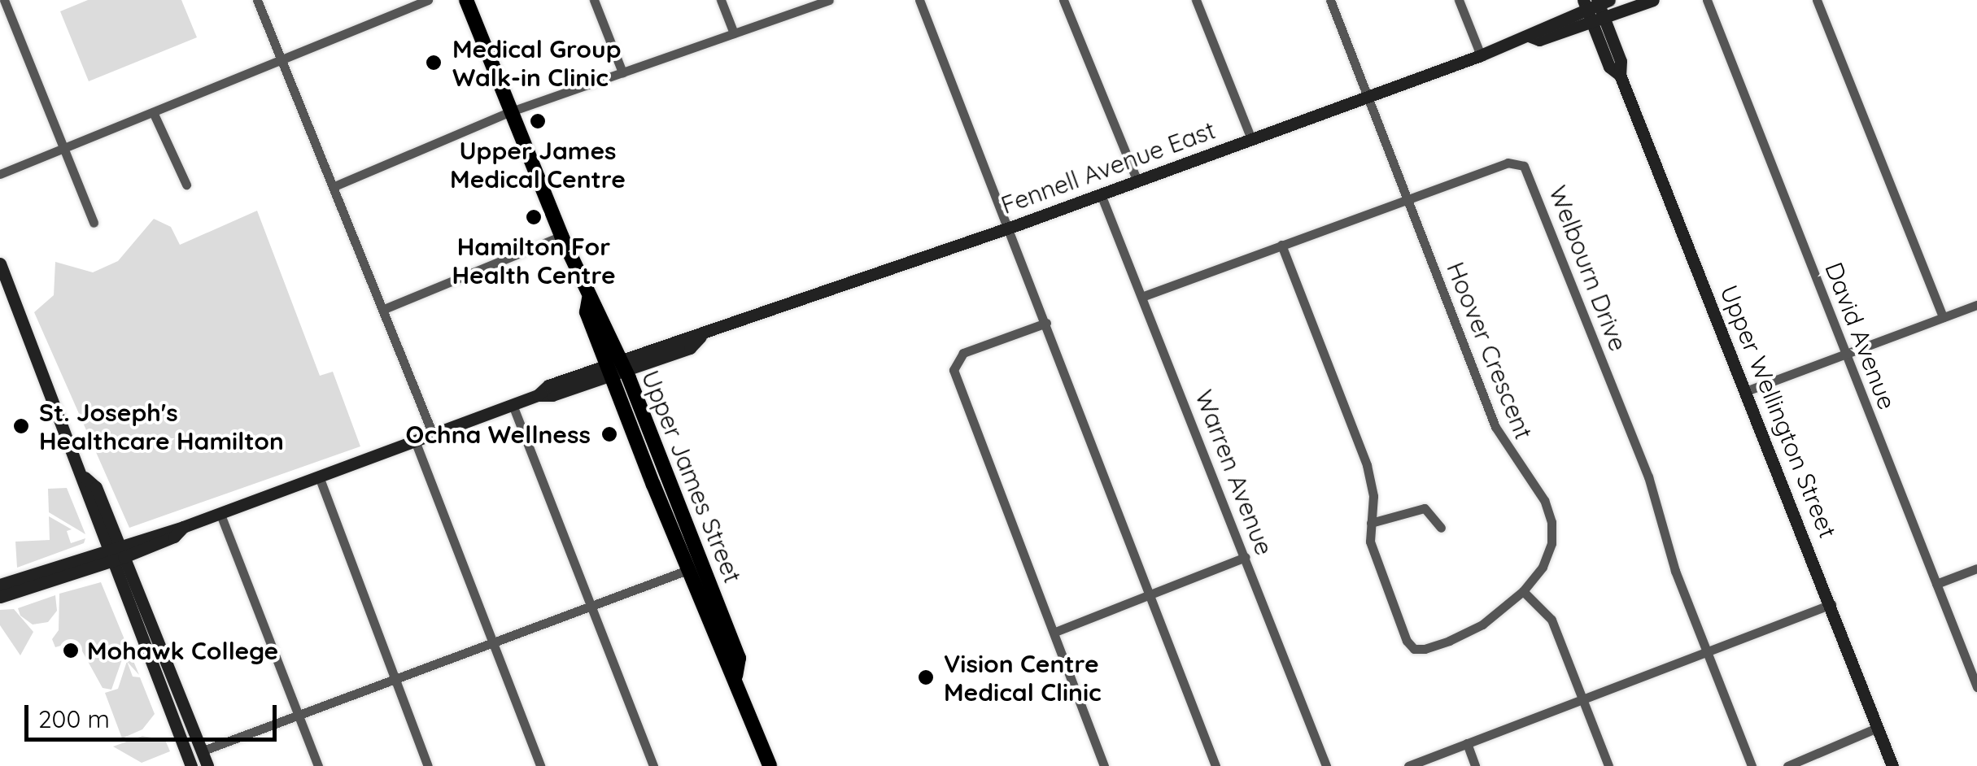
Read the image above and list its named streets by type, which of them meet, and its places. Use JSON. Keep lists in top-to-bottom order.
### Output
{
  "streets": {
    "main road": ["Fennell Avenue East", "Upper Wellington Street", "Upper James Street"],
    "street": [
      "Welbourn Drive",
      "David Avenue",
      "Hoover Crescent",
      "Warren Avenue"
    ]
  },
  "crossings": [
    ["Fennell Avenue East", "Hoover Crescent"],
    ["Fennell Avenue East", "Upper Wellington Street"],
    ["Fennell Avenue East", "Warren Avenue"],
    ["Fennell Avenue East", "Upper James Street"],
    ["Welbourn Drive", "Hoover Crescent"],
    ["Welbourn Drive", "Warren Avenue"]
  ],
  "places": [
    "Medical Group Walk-in Clinic",
    "Upper James Medical Centre",
    "Hamilton For Health Centre",
    "St. Joseph's Healthcare Hamilton",
    "Ochna Wellness",
    "Mohawk College",
    "Vision Centre Medical Clinic"
  ],
  "scale_bar": "200 m"
}
